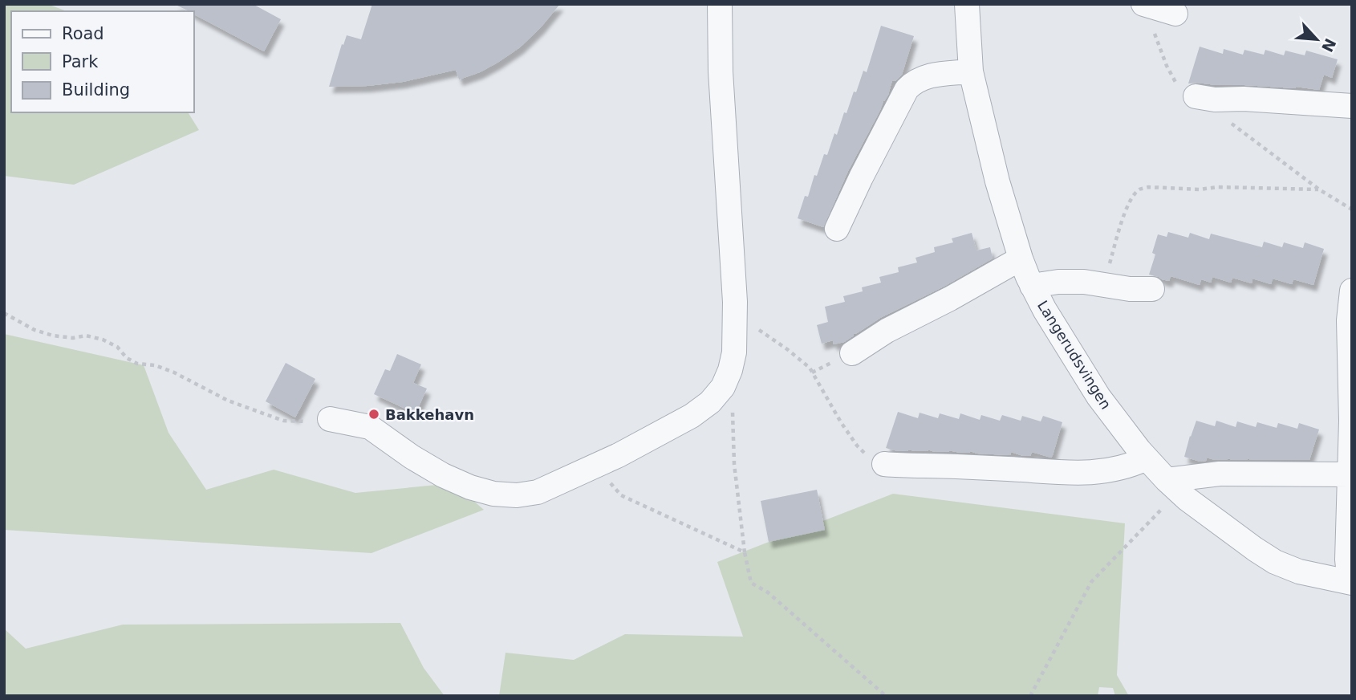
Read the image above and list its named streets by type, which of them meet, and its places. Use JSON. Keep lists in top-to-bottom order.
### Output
{
  "streets": {
    "street": ["Langerudsvingen"]
  },
  "places": ["Bakkehavn"],
  "legend": ["Road", "Park", "Building"],
  "north": "bottom right"
}
